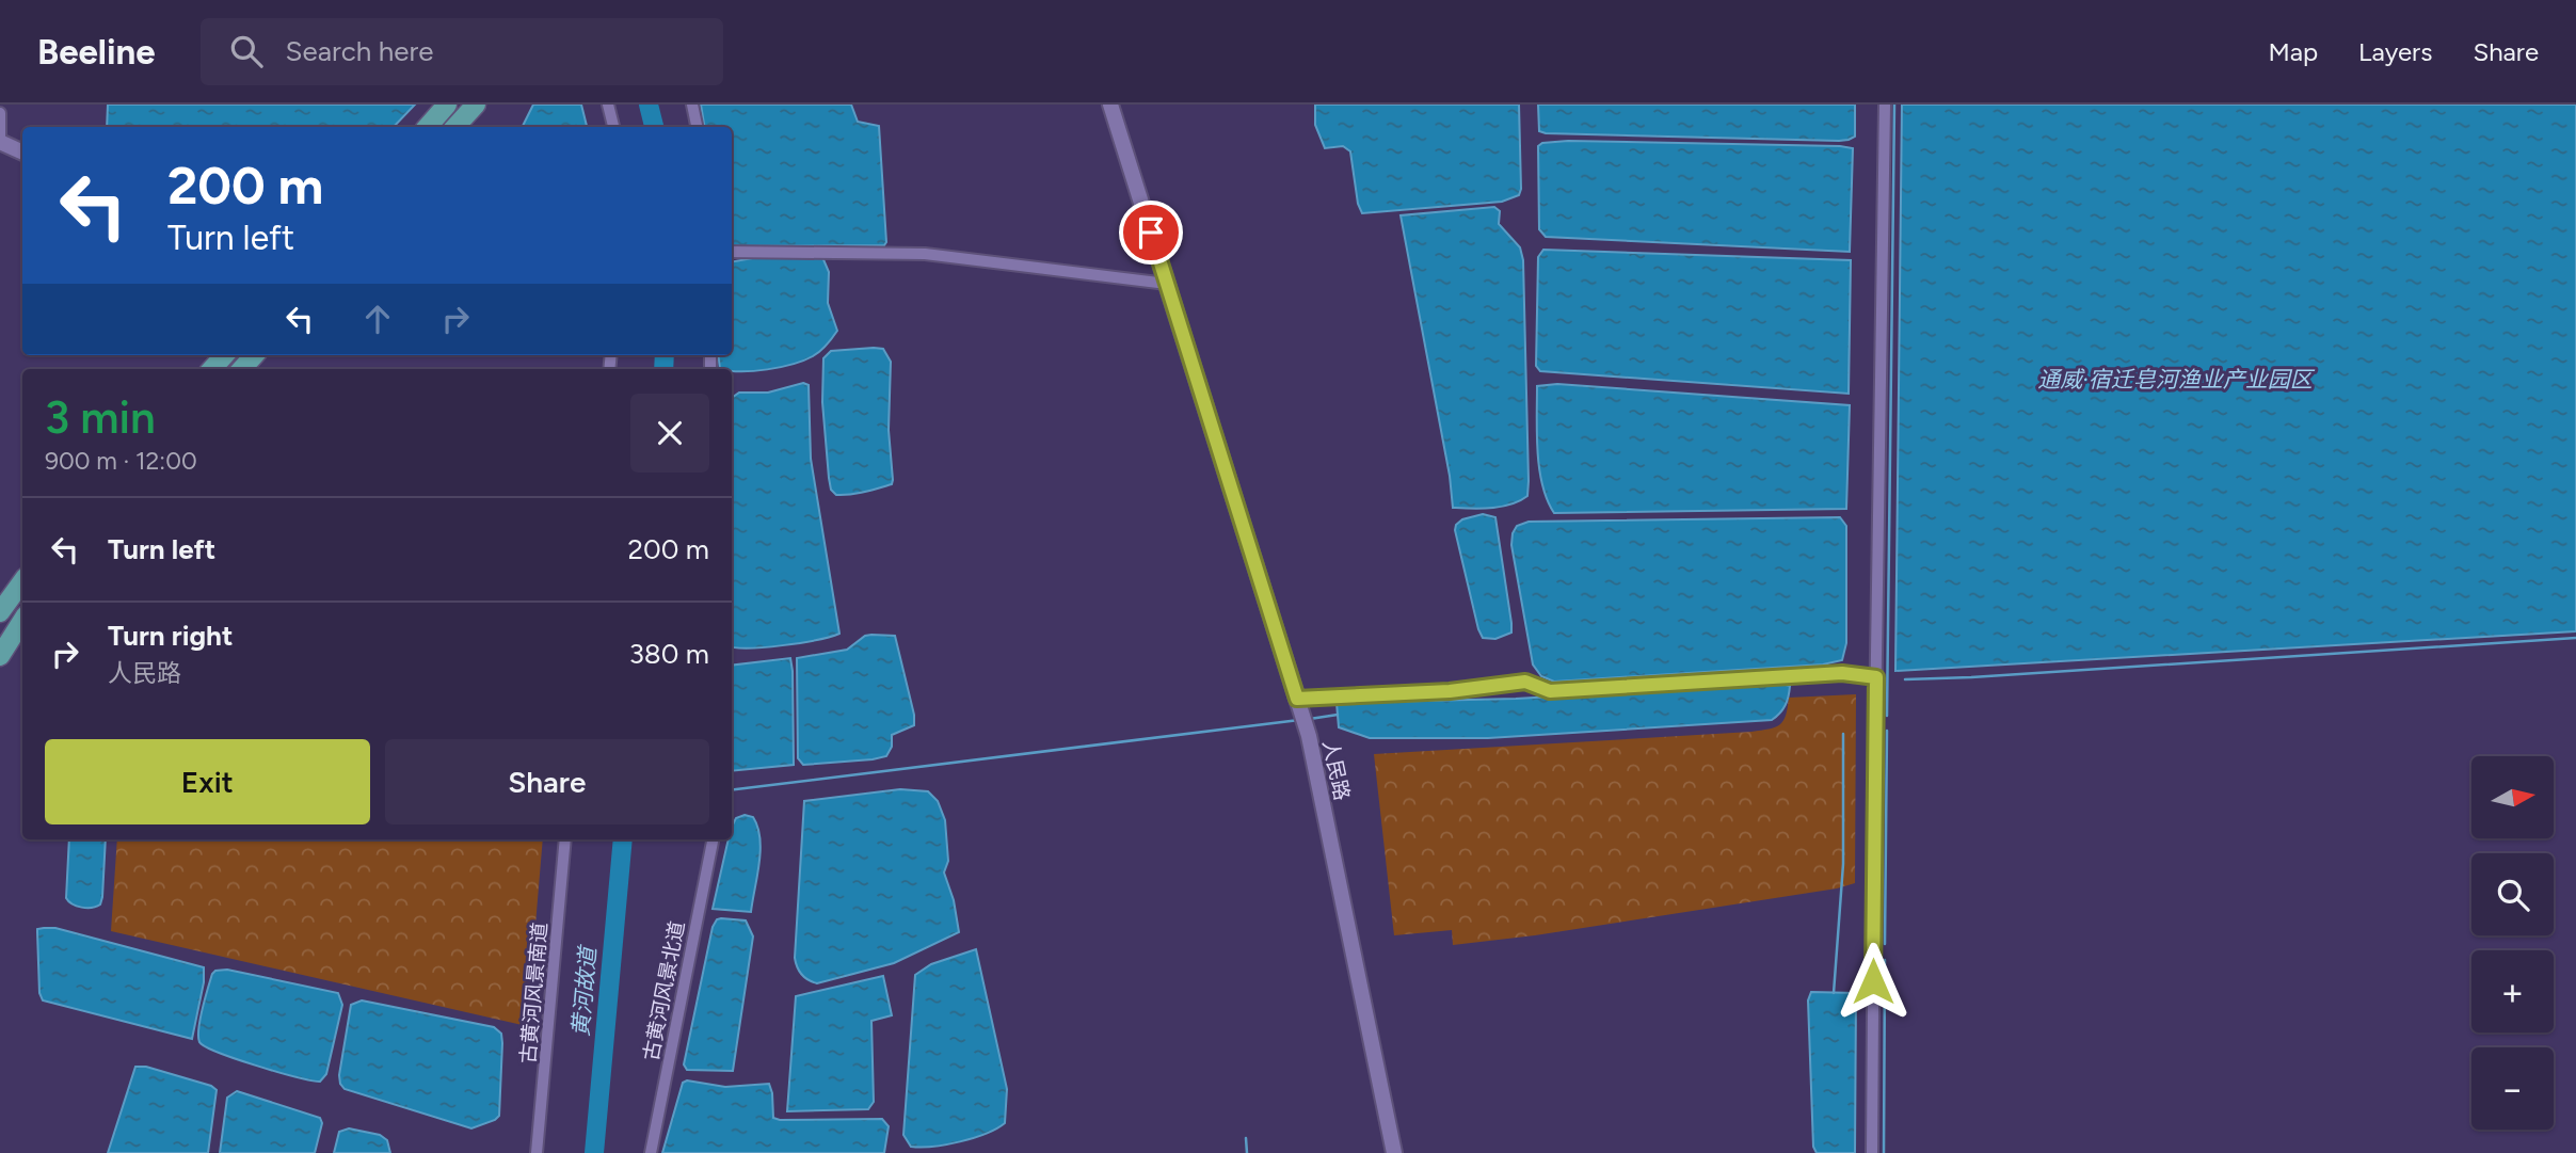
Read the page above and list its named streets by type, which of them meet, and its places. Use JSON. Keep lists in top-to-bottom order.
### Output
{
  "streets": {
    "street": ["人民路", "古黄河风景北道", "古黄河风景南道"]
  },
  "water": ["通威·宿迁皂河渔业产业园区", "黄河故道"],
  "north": "right",
  "page": {
    "header": "Beeline",
    "search": "Search here",
    "nav": ["Map", "Layers", "Share"],
    "turn": ["200 m", "Turn left"],
    "heading": ["3 min", "900 m · 12:00"],
    "list": [
      {
        "name": "Turn left",
        "value": "200 m"
      },
      {
        "name": "Turn right",
        "note": "人民路",
        "value": "380 m"
      }
    ],
    "buttons": ["Exit", "Share"],
    "map_buttons": ["+", "−"]
  }
}
